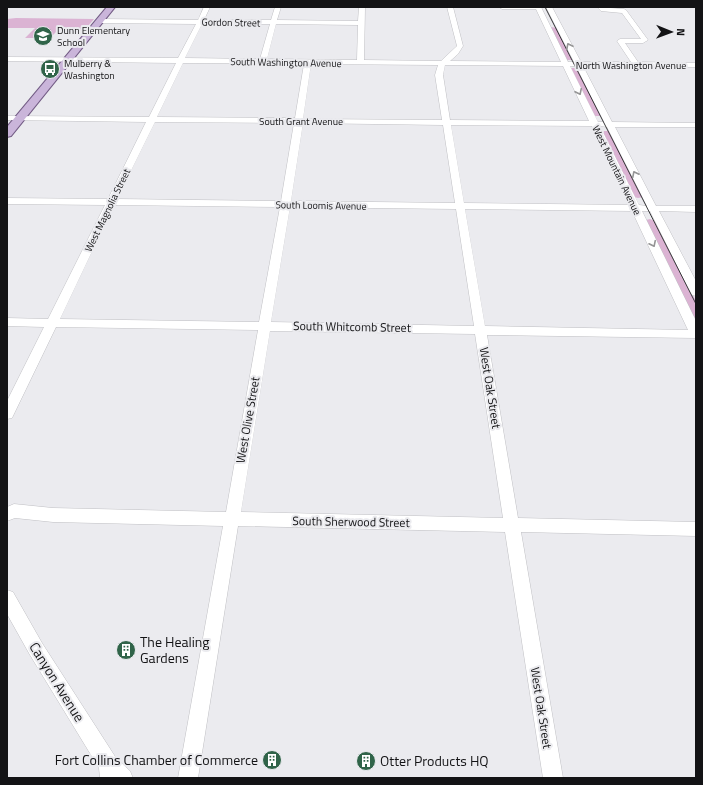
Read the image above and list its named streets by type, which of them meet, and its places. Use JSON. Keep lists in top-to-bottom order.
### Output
{
  "streets": {
    "street": [
      "Gordon Street",
      "South Washington Avenue",
      "North Washington Avenue",
      "South Grant Avenue",
      "West Mountain Avenue",
      "South Loomis Avenue",
      "West Magnolia Street",
      "South Whitcomb Street",
      "West Oak Street",
      "West Olive Street",
      "South Sherwood Street",
      "Canyon Avenue"
    ]
  },
  "crossings": [
    ["Gordon Street", "West Magnolia Street"],
    ["South Washington Avenue", "North Washington Avenue"],
    ["South Washington Avenue", "West Mountain Avenue"],
    ["South Washington Avenue", "West Magnolia Street"],
    ["South Washington Avenue", "West Oak Street"],
    ["South Washington Avenue", "West Olive Street"],
    ["North Washington Avenue", "West Mountain Avenue"],
    ["South Grant Avenue", "West Mountain Avenue"],
    ["South Grant Avenue", "West Magnolia Street"],
    ["South Grant Avenue", "West Oak Street"],
    ["South Grant Avenue", "West Olive Street"],
    ["West Mountain Avenue", "South Loomis Avenue"],
    ["West Mountain Avenue", "South Whitcomb Street"],
    ["South Loomis Avenue", "West Magnolia Street"],
    ["South Loomis Avenue", "West Oak Street"],
    ["South Loomis Avenue", "West Olive Street"],
    ["West Magnolia Street", "South Whitcomb Street"],
    ["South Whitcomb Street", "West Oak Street"],
    ["South Whitcomb Street", "West Olive Street"],
    ["West Oak Street", "South Sherwood Street"],
    ["West Olive Street", "South Sherwood Street"]
  ],
  "places": {
    "school or university": ["Dunn Elementary School"],
    "bus stop": ["Mulberry & Washington"],
    "building": ["The Healing Gardens", "Fort Collins Chamber of Commerce", "Otter Products HQ"]
  },
  "north": "right"
}
